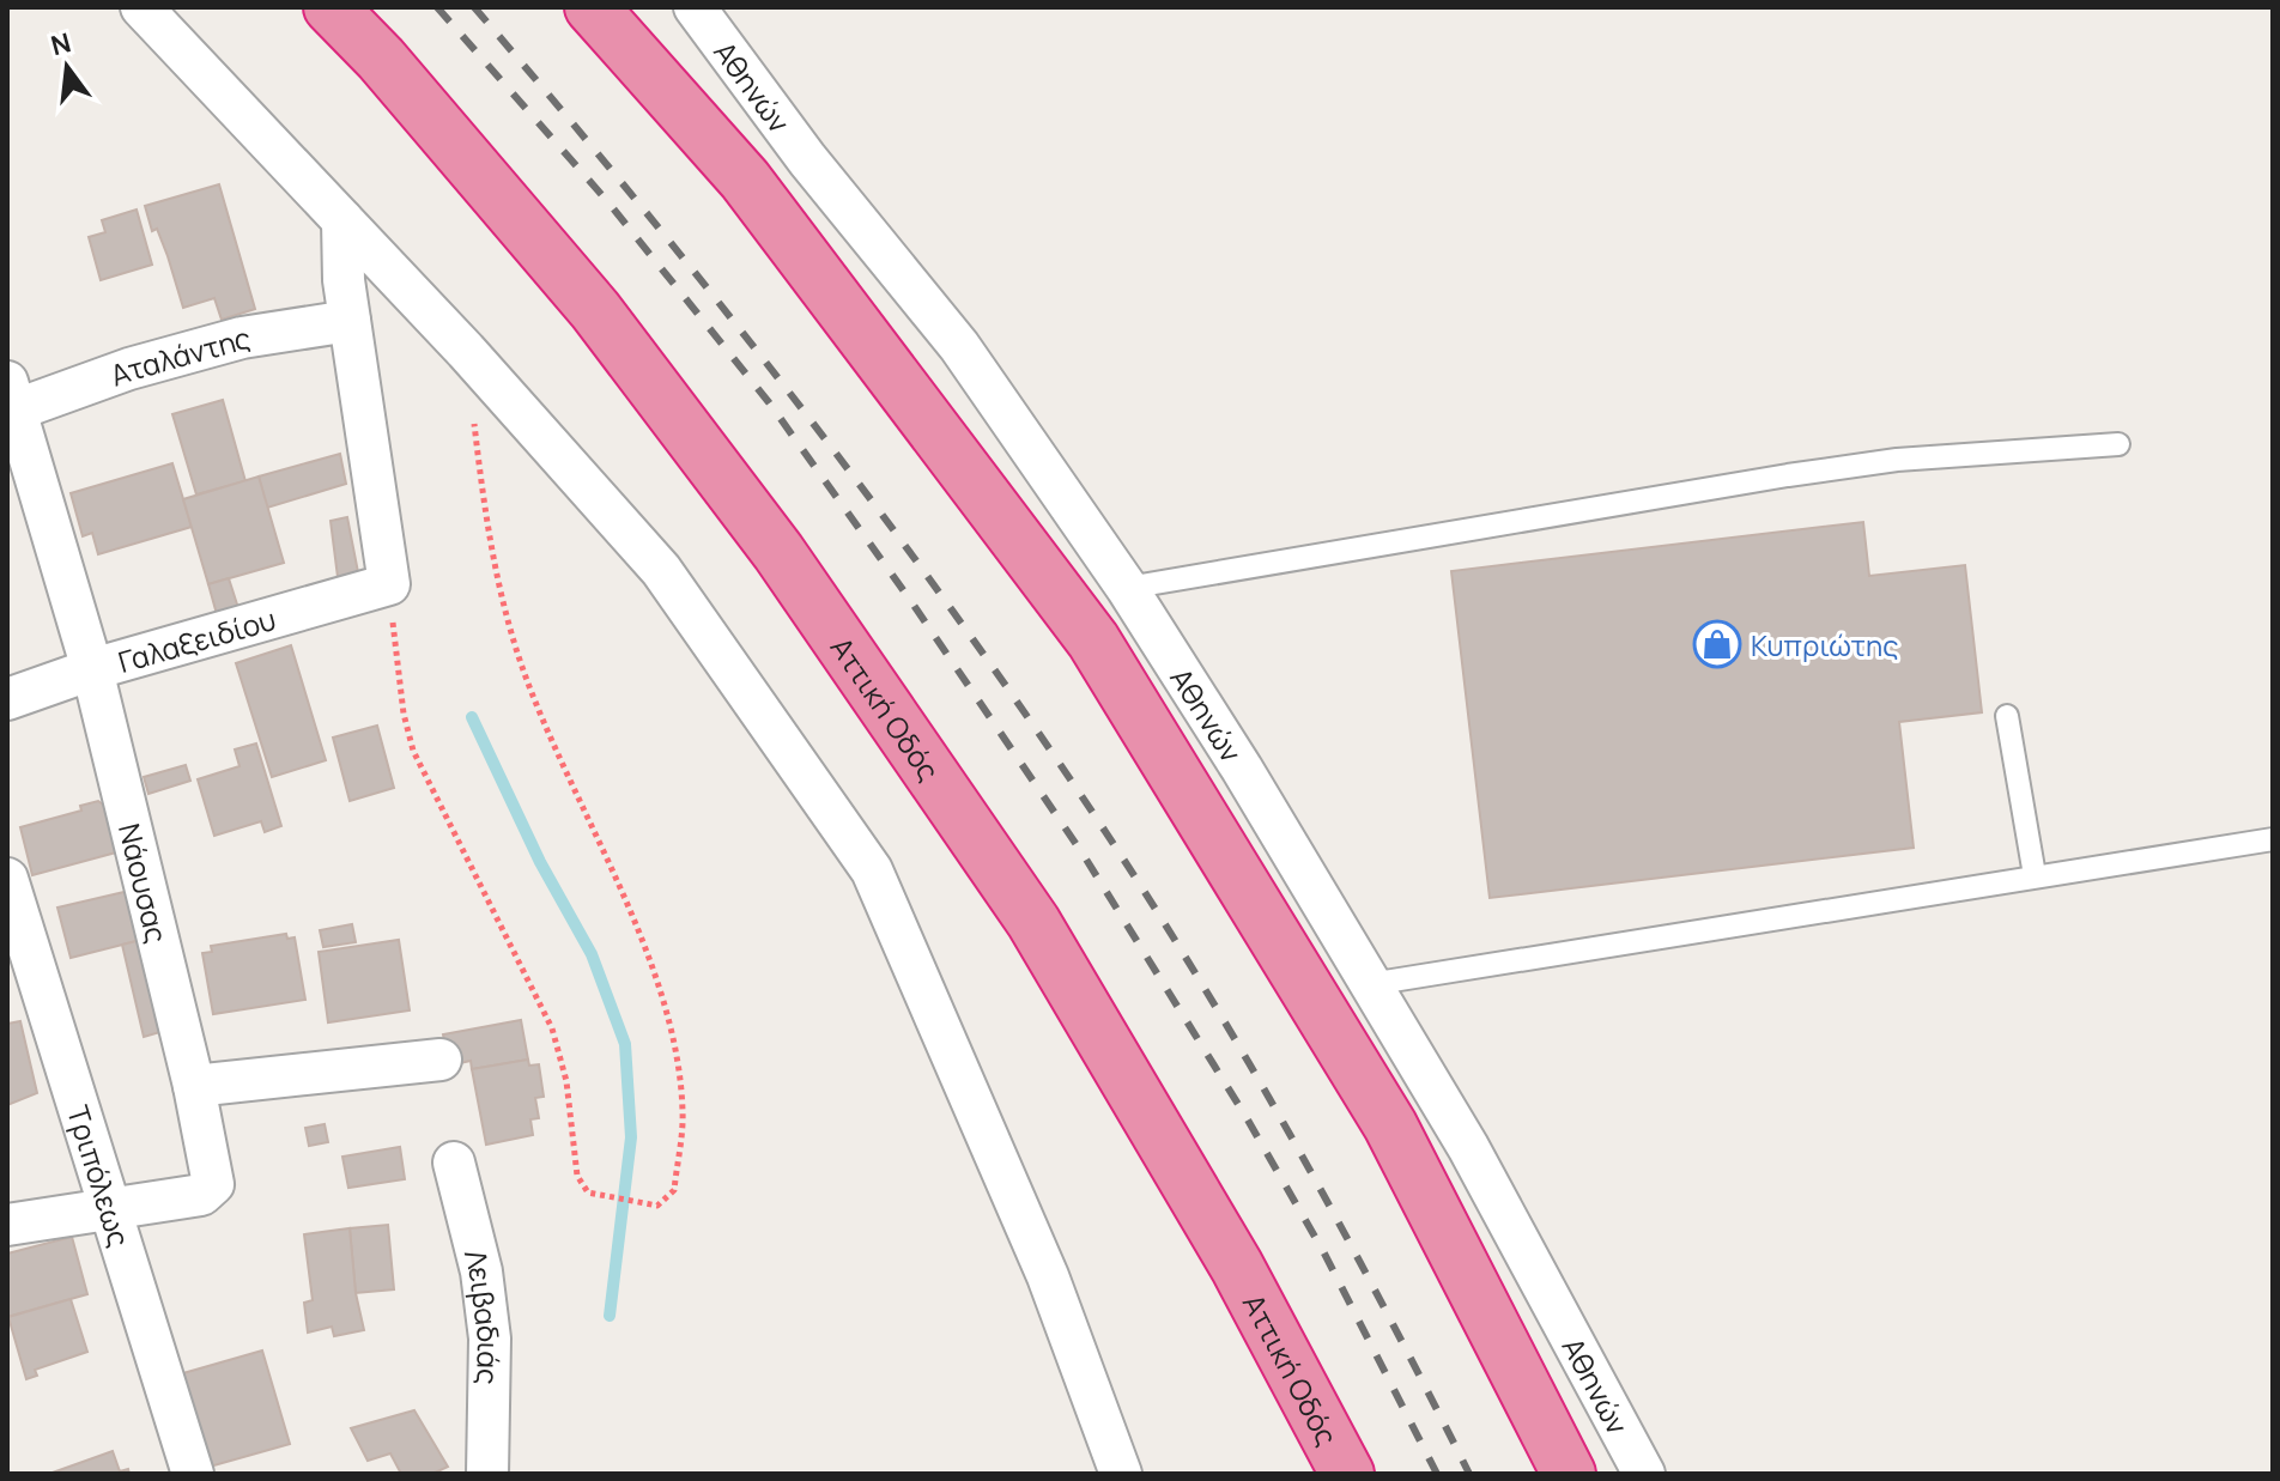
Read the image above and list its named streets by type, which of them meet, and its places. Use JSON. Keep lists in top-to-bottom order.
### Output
{
  "streets": {
    "highway": ["Αττική Οδός"],
    "street": [
      "Αθηνών",
      "Αταλάντης",
      "Γαλαξειδίου",
      "Νάουσας",
      "Τριπόλεως",
      "Λειβαδιάς"
    ]
  },
  "crossings": [
    ["Αταλάντης", "Νάουσας"],
    ["Γαλαξειδίου", "Νάουσας"],
    ["Νάουσας", "Τριπόλεως"]
  ],
  "places": {
    "shop": ["Κυπριώτης"]
  },
  "north": "top"
}
